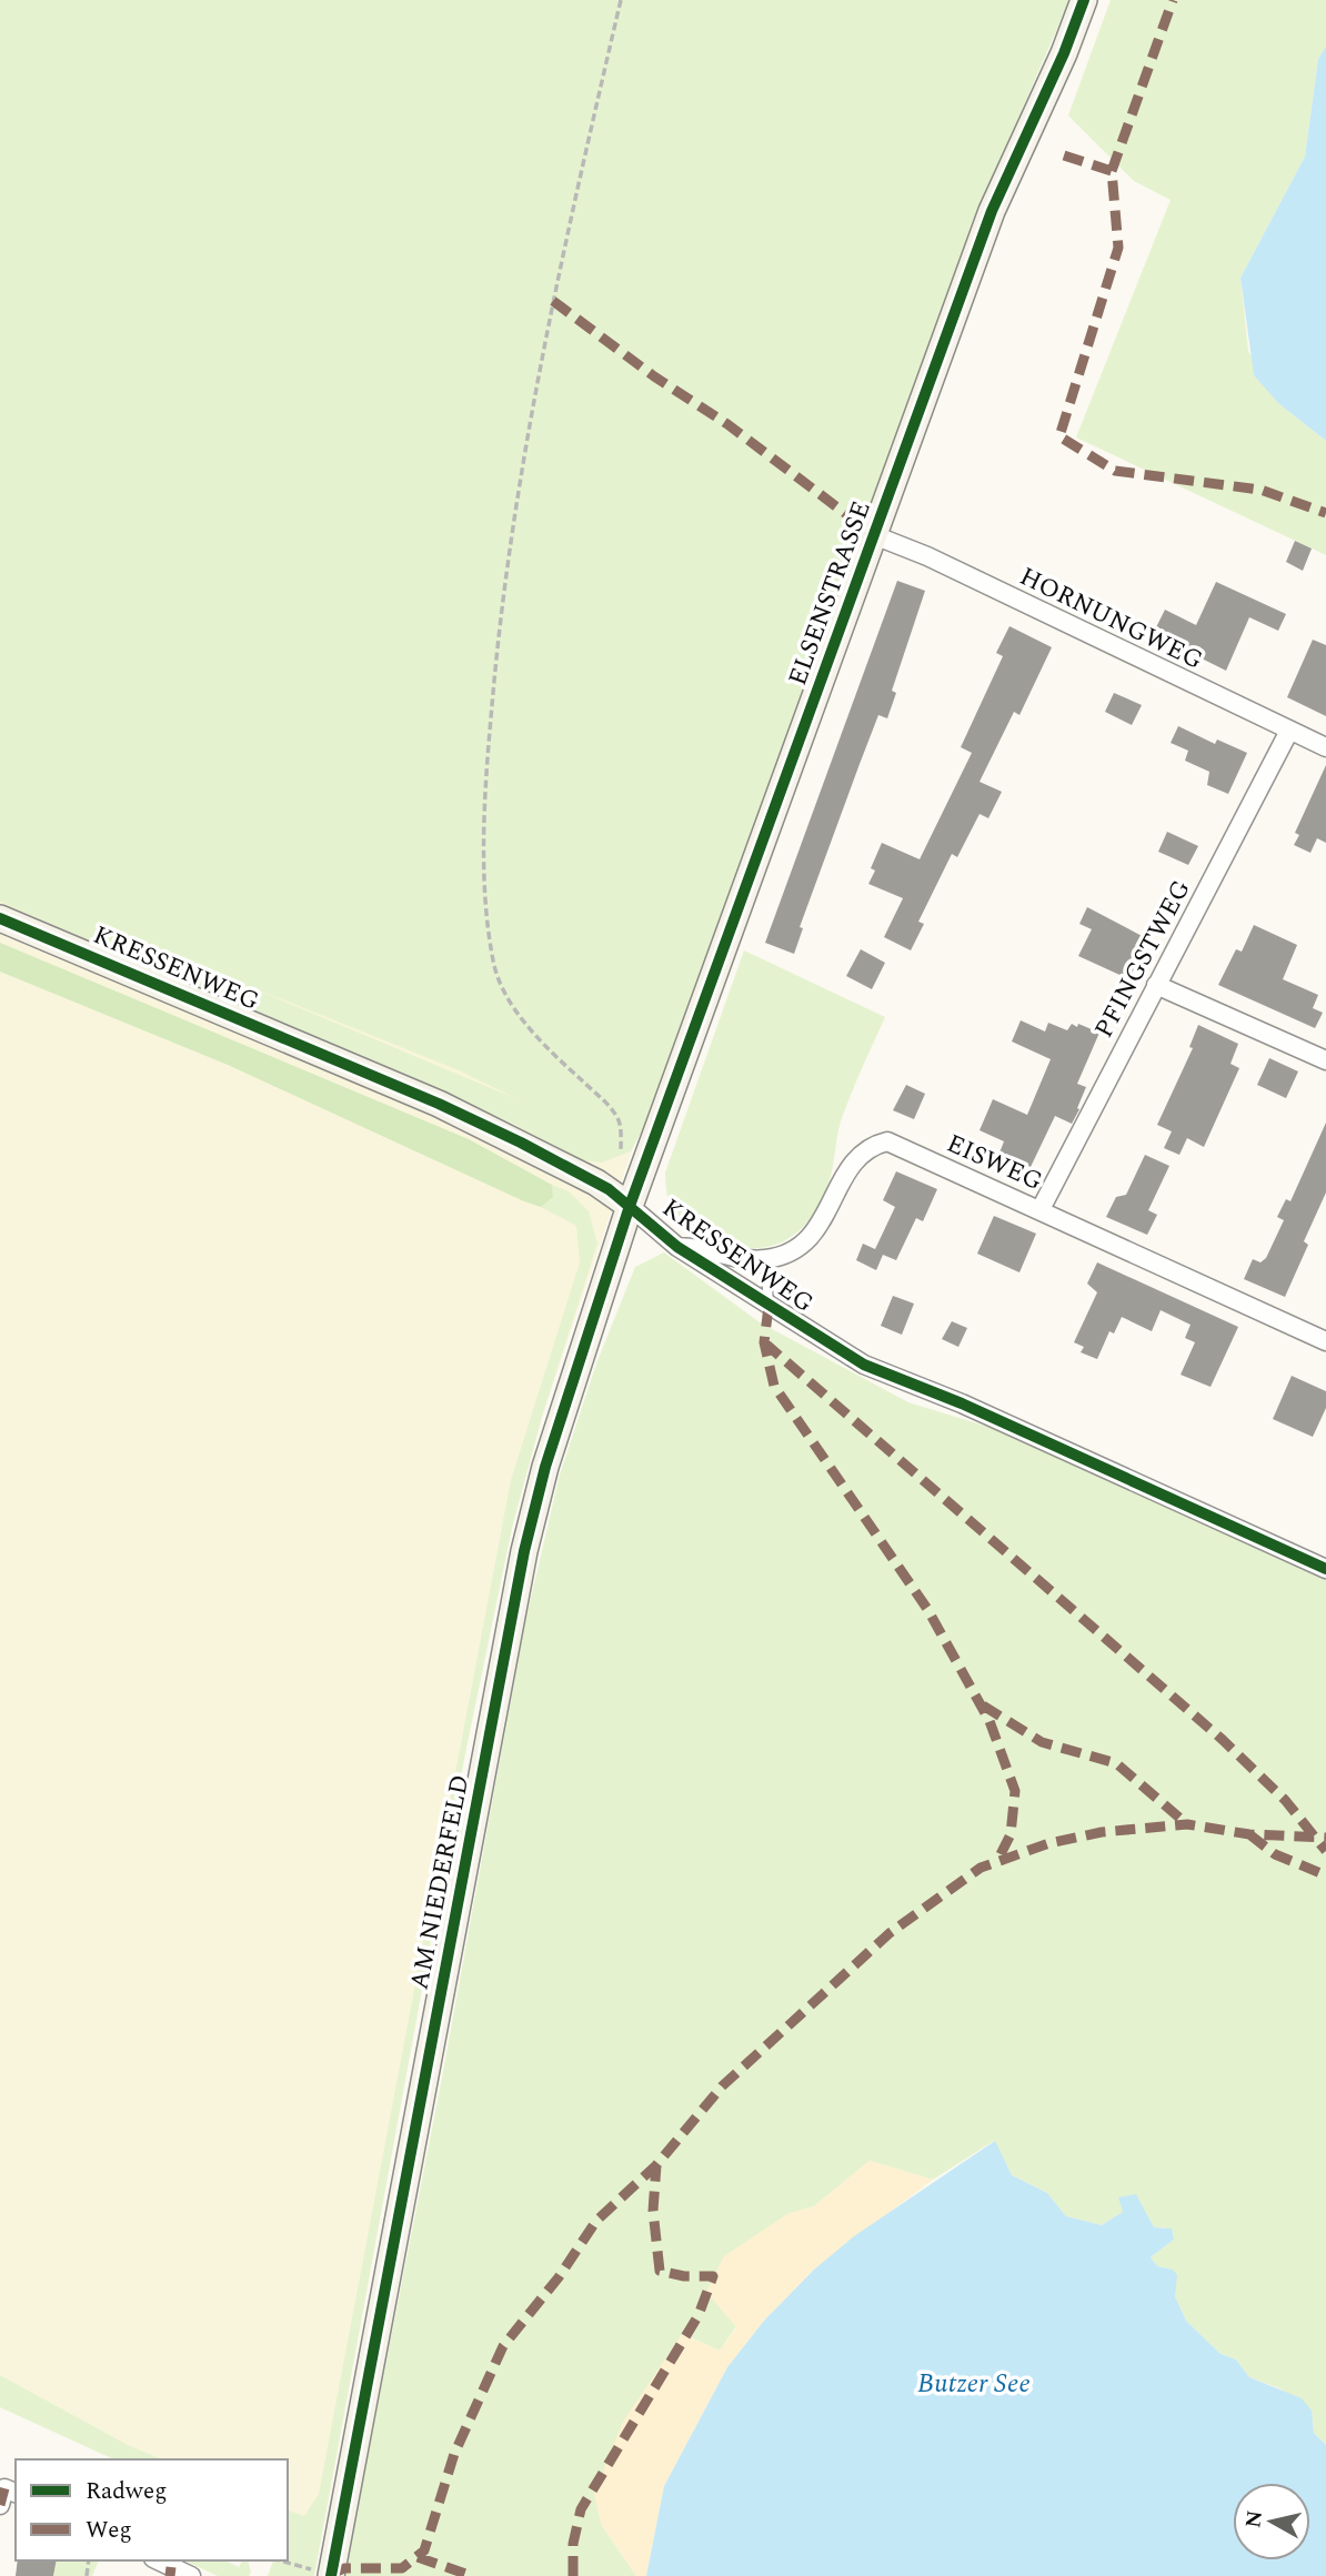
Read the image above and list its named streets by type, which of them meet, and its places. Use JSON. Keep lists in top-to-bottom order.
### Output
{
  "streets": {
    "street": [
      "ELSENSTRASSE",
      "HORNUNGWEG",
      "PFINGSTWEG",
      "KRESSENWEG",
      "EISWEG",
      "AM NIEDERFELD"
    ]
  },
  "crossings": [
    ["ELSENSTRASSE", "HORNUNGWEG"],
    ["ELSENSTRASSE", "KRESSENWEG"],
    ["ELSENSTRASSE", "AM NIEDERFELD"],
    ["HORNUNGWEG", "PFINGSTWEG"],
    ["PFINGSTWEG", "EISWEG"],
    ["KRESSENWEG", "AM NIEDERFELD"]
  ],
  "water": ["Butzer See"],
  "legend": ["Radweg", "Weg"],
  "north": "left"
}
